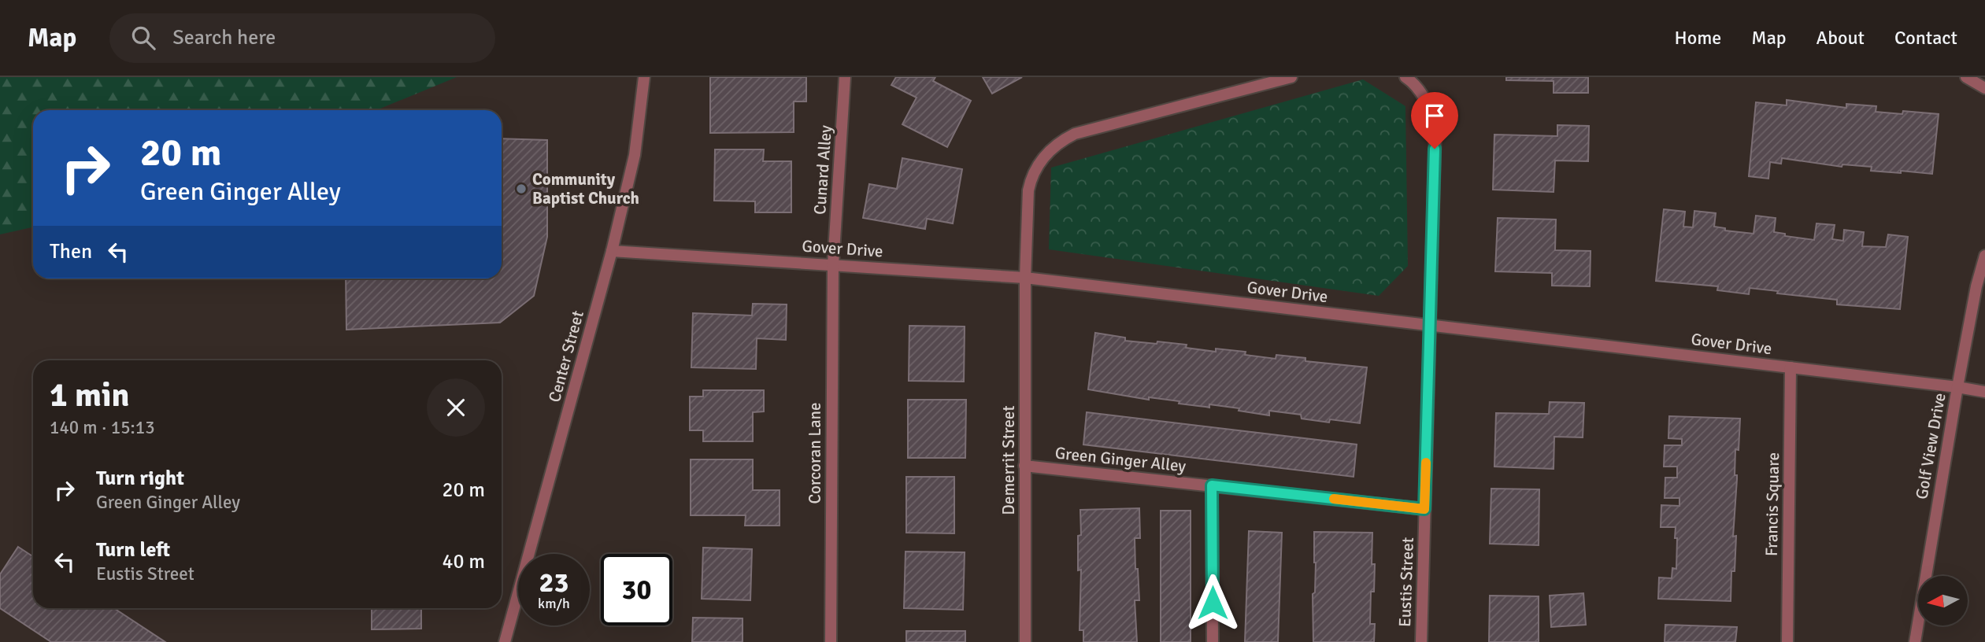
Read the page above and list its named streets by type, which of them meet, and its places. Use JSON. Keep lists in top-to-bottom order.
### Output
{
  "streets": {
    "street": [
      "Cunard Alley",
      "Gover Drive",
      "Center Street",
      "Golf View Drive",
      "Corcoran Lane",
      "Green Ginger Alley",
      "Demerrit Street",
      "Francis Square",
      "Eustis Street"
    ]
  },
  "crossings": [
    ["Cunard Alley", "Gover Drive"],
    ["Cunard Alley", "Corcoran Lane"],
    ["Gover Drive", "Center Street"],
    ["Gover Drive", "Golf View Drive"],
    ["Gover Drive", "Corcoran Lane"],
    ["Gover Drive", "Demerrit Street"],
    ["Gover Drive", "Francis Square"],
    ["Gover Drive", "Eustis Street"],
    ["Green Ginger Alley", "Demerrit Street"],
    ["Green Ginger Alley", "Eustis Street"]
  ],
  "places": ["Community Baptist Church"],
  "north": "left",
  "page": {
    "header": "Map",
    "search": "Search here",
    "nav": [
      "Home",
      "Map",
      "About",
      "Contact"
    ],
    "turn": ["20 m", "Green Ginger Alley"],
    "then": "Then",
    "heading": ["1 min", "140 m · 15:13"],
    "list": [
      {
        "name": "Turn right",
        "note": "Green Ginger Alley",
        "value": "20 m"
      },
      {
        "name": "Turn left",
        "note": "Eustis Street",
        "value": "40 m"
      }
    ],
    "speed": "23 km/h",
    "limit": "30"
  }
}
